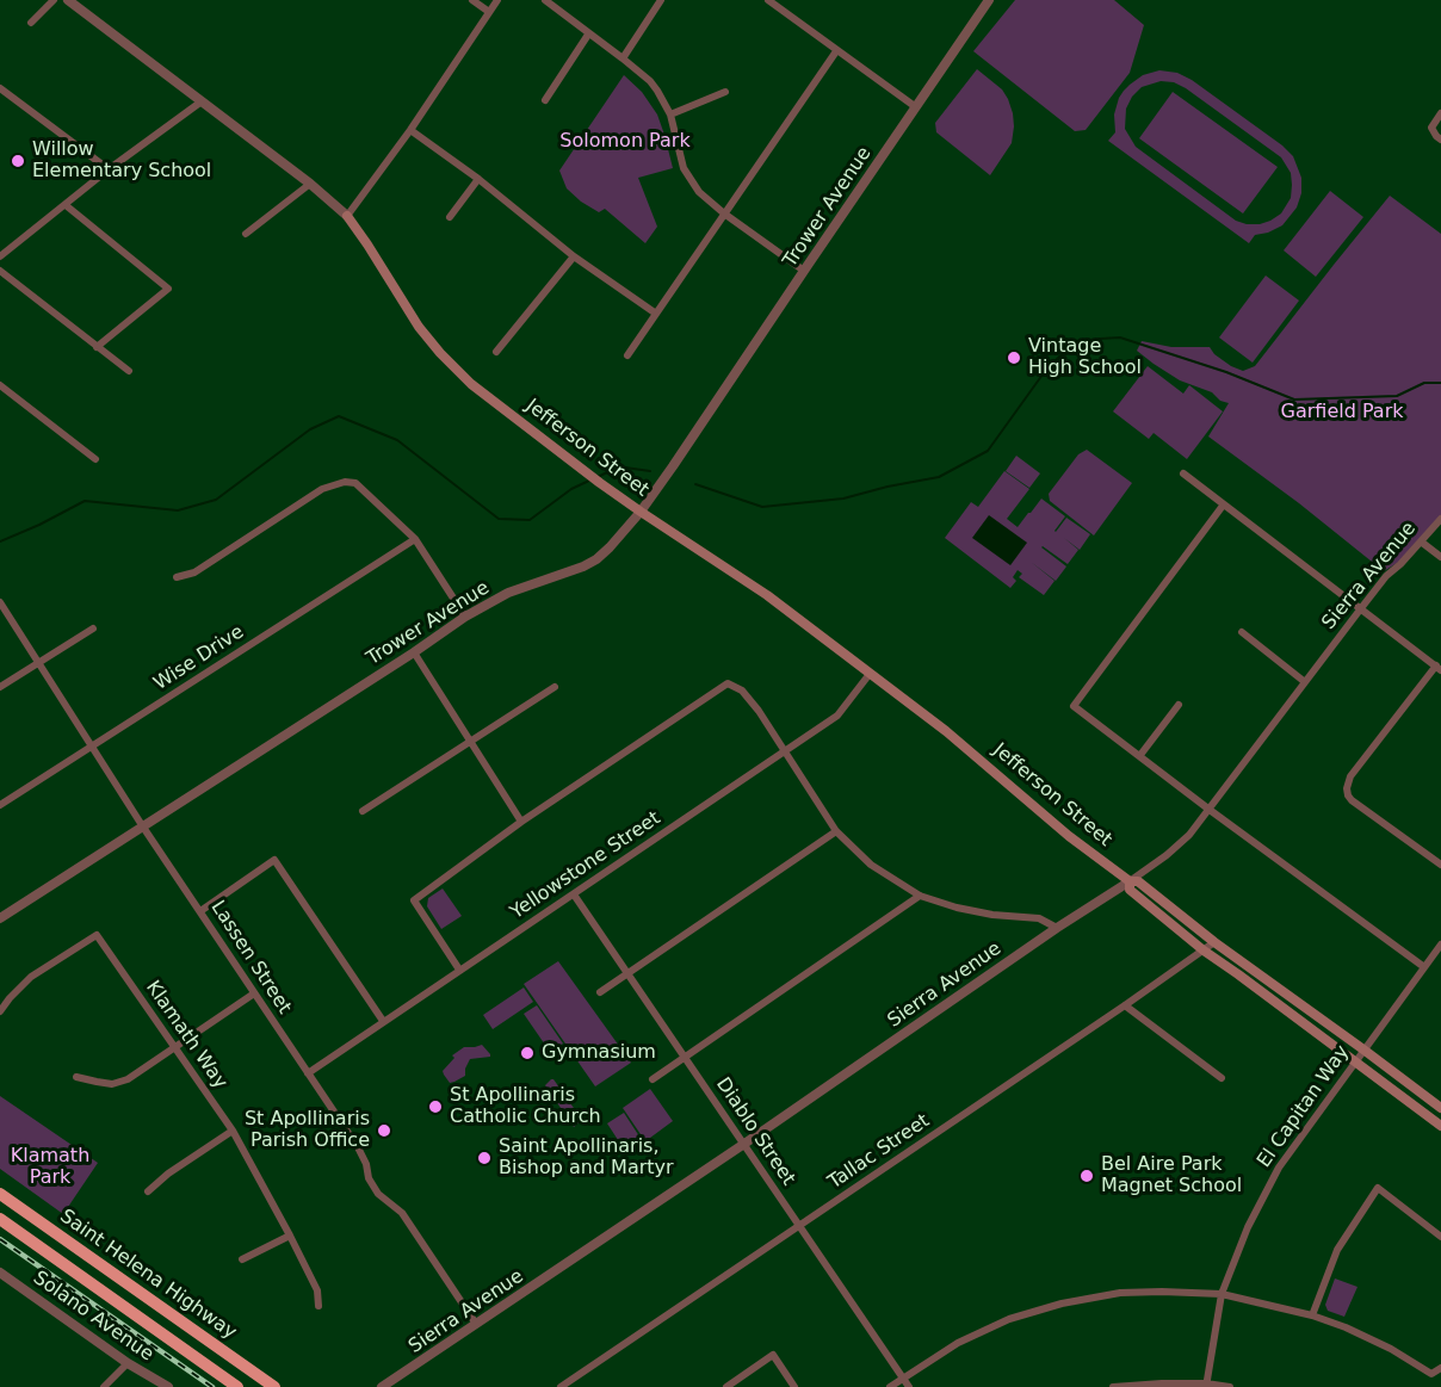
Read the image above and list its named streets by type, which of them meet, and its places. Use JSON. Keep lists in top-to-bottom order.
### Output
{
  "streets": {
    "highway": ["Saint Helena Highway"],
    "main road": ["Jefferson Street"],
    "street": [
      "Trower Avenue",
      "Sierra Avenue",
      "Wise Drive",
      "Yellowstone Street",
      "Lassen Street",
      "Klamath Way",
      "El Capitan Way",
      "Diablo Street",
      "Tallac Street",
      "Solano Avenue"
    ]
  },
  "crossings": [
    ["Trower Avenue", "Jefferson Street"],
    ["Trower Avenue", "Lassen Street"],
    ["Jefferson Street", "Sierra Avenue"],
    ["Jefferson Street", "Yellowstone Street"],
    ["Jefferson Street", "El Capitan Way"],
    ["Jefferson Street", "Tallac Street"],
    ["Sierra Avenue", "Lassen Street"],
    ["Sierra Avenue", "Diablo Street"],
    ["Wise Drive", "Lassen Street"],
    ["Yellowstone Street", "Lassen Street"],
    ["Yellowstone Street", "Diablo Street"],
    ["Diablo Street", "Tallac Street"]
  ],
  "parks": ["Solomon Park", "Garfield Park", "Klamath Park"],
  "places": [
    "Willow Elementary School",
    "Vintage High School",
    "Gymnasium",
    "St Apollinaris Catholic Church",
    "St Apollinaris Parish Office",
    "Saint Apollinaris, Bishop and Martyr",
    "Bel Aire Park Magnet School"
  ]
}
